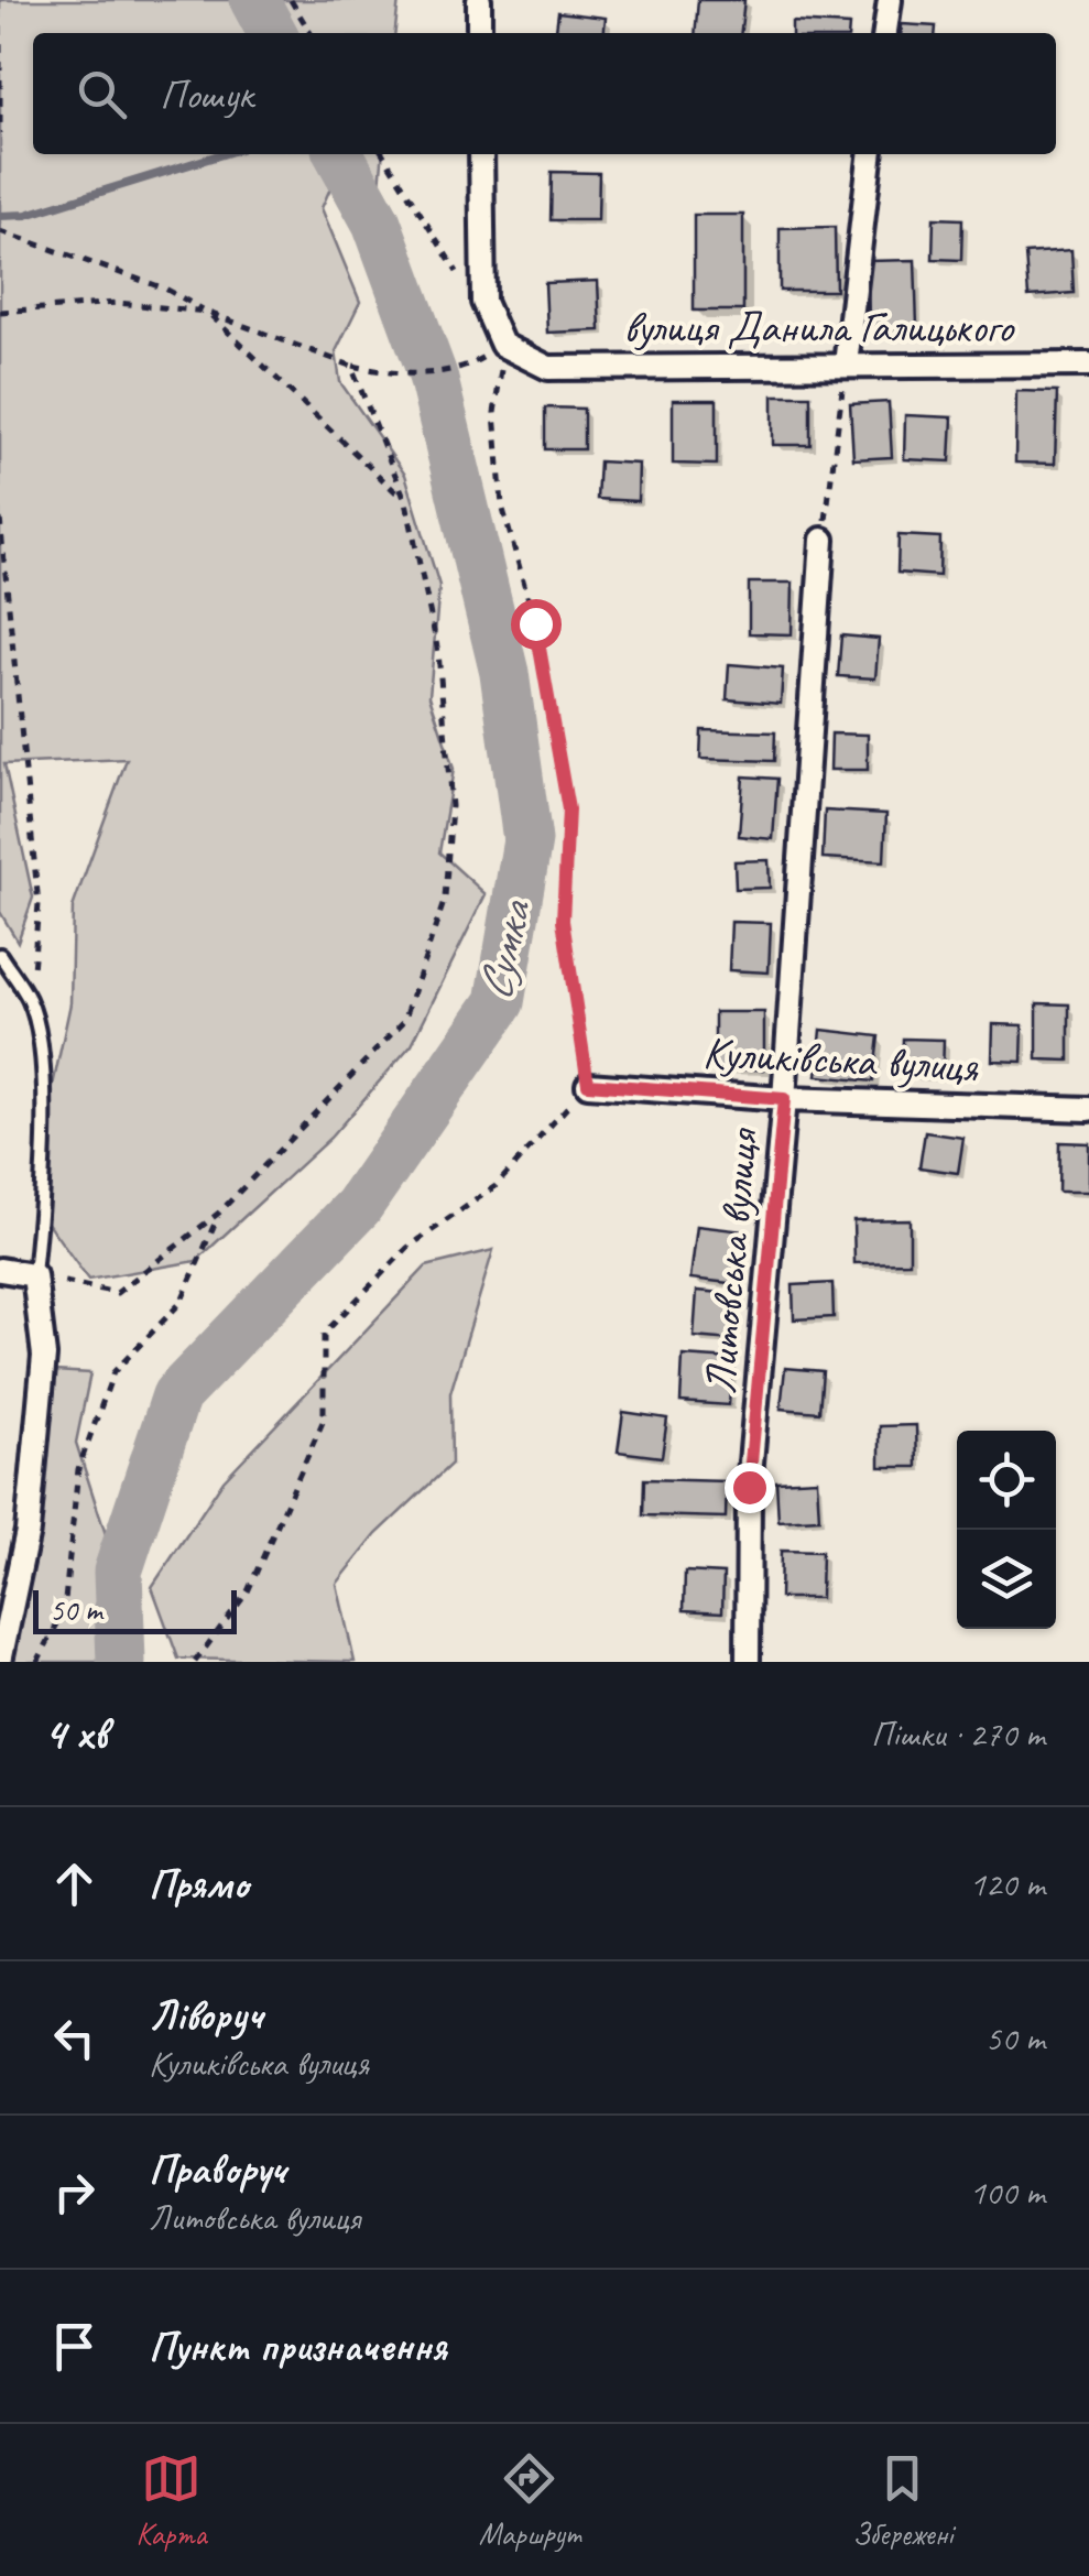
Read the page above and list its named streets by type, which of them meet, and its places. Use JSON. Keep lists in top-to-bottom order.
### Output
{
  "streets": {
    "street": ["вулиця Данила Галицького", "Куликівська вулиця", "Литовська вулиця"]
  },
  "crossings": [
    ["Куликівська вулиця", "Литовська вулиця"]
  ],
  "water": ["Сумка"],
  "scale_bar": "50 m",
  "page": {
    "search": "Пошук",
    "scale": "50 m",
    "heading": ["4 хв", "Пішки · 270 m"],
    "list": [
      ["Прямо", "120 m"],
      ["Ліворуч", "Куликівська вулиця", "50 m"],
      ["Праворуч", "Литовська вулиця", "100 m"],
      "Пункт призначення"
    ],
    "nav": ["Карта", "Маршрут", "Збережені"]
  }
}
